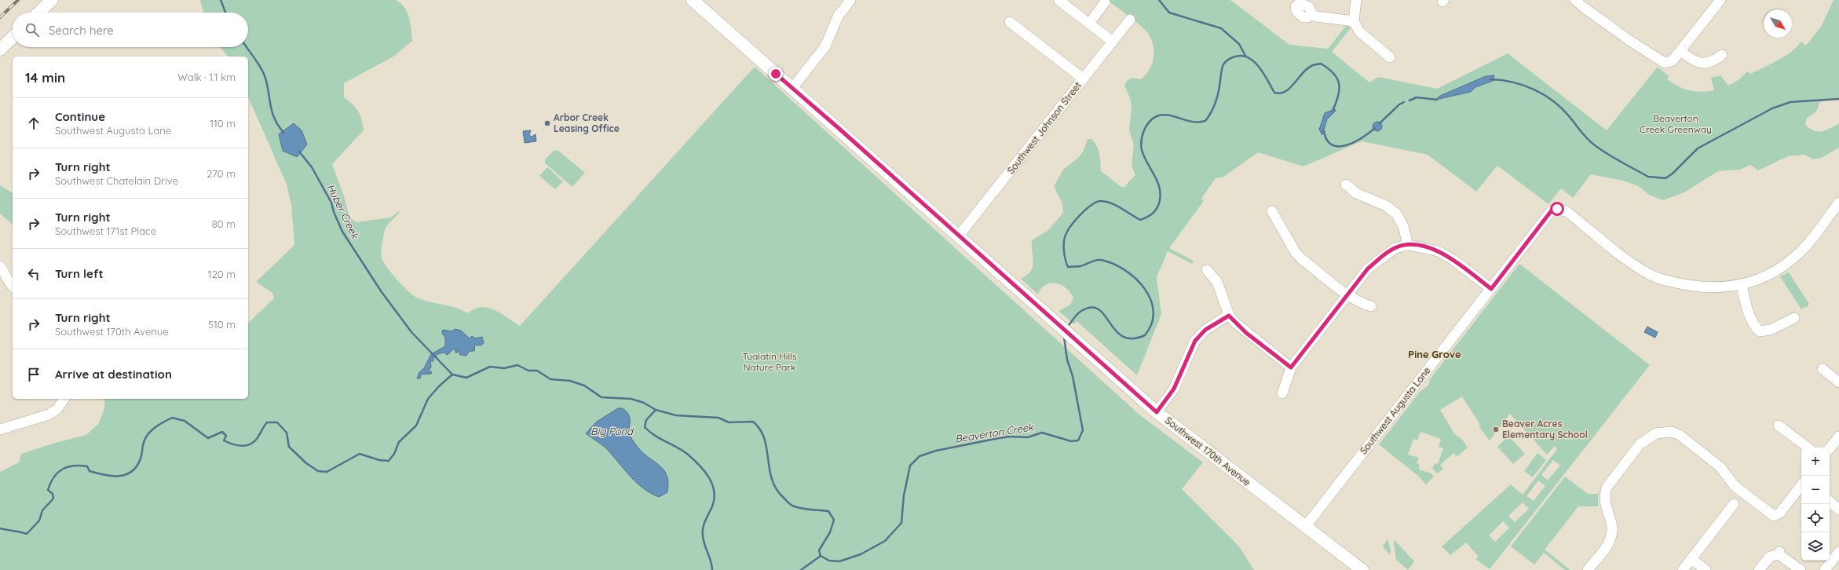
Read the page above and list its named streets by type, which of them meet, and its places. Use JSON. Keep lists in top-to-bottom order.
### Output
{
  "streets": {
    "main road": ["Southwest 170th Avenue"],
    "street": ["Southwest Johnson Street", "Southwest Augusta Lane"]
  },
  "crossings": [
    ["Southwest Johnson Street", "Southwest 170th Avenue"],
    ["Southwest Augusta Lane", "Southwest 170th Avenue"]
  ],
  "districts": ["Pine Grove"],
  "water": ["Huber Creek", "Big Pond", "Beaverton Creek"],
  "parks": ["Beaverton Creek Greenway", "Tualatin Hills Nature Park"],
  "places": ["Arbor Creek Leasing Office", "Beaver Acres Elementary School"],
  "north": "bottom right",
  "page": {
    "search": "Search here",
    "heading": ["14 min", "Walk · 1.1 km"],
    "list": [
      ["Continue", "Southwest Augusta Lane", "110 m"],
      ["Turn right", "Southwest Chatelain Drive", "270 m"],
      ["Turn right", "Southwest 171st Place", "80 m"],
      ["Turn left", "120 m"],
      ["Turn right", "Southwest 170th Avenue", "510 m"],
      "Arrive at destination"
    ],
    "map_buttons": ["+", "−"]
  }
}
